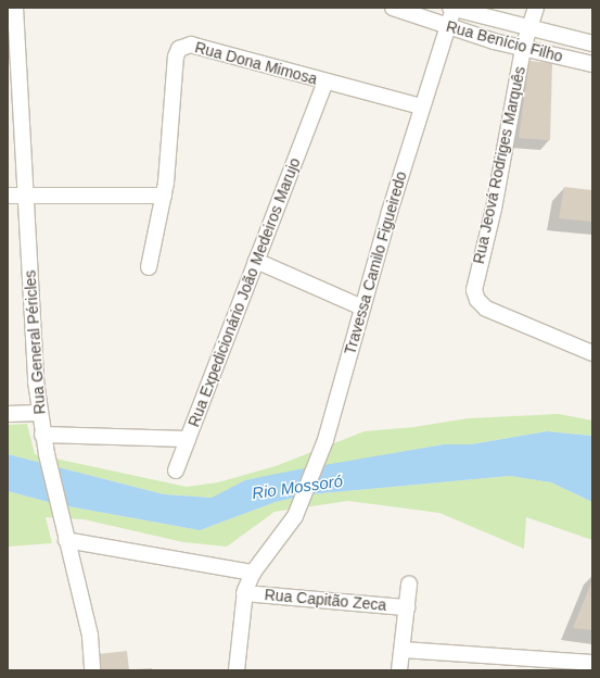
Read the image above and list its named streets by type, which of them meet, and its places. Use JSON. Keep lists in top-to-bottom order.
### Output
{
  "streets": {
    "street": [
      "Rua Benício Filho",
      "Rua Dona Mimosa",
      "Rua Jeová Rodriges Marquês",
      "Travessa Camilo Figueiredo",
      "Rua Expedicionário João Medeiros Marujo",
      "Rua General Péricles",
      "Rua Capitão Zeca"
    ]
  },
  "crossings": [
    ["Rua Benício Filho", "Rua Jeová Rodriges Marquês"],
    ["Rua Benício Filho", "Travessa Camilo Figueiredo"],
    ["Rua Dona Mimosa", "Travessa Camilo Figueiredo"],
    ["Rua Dona Mimosa", "Rua Expedicionário João Medeiros Marujo"],
    ["Travessa Camilo Figueiredo", "Rua Capitão Zeca"],
    ["Rua Expedicionário João Medeiros Marujo", "Rua General Péricles"]
  ],
  "water": ["Rio Mossoró"]
}
